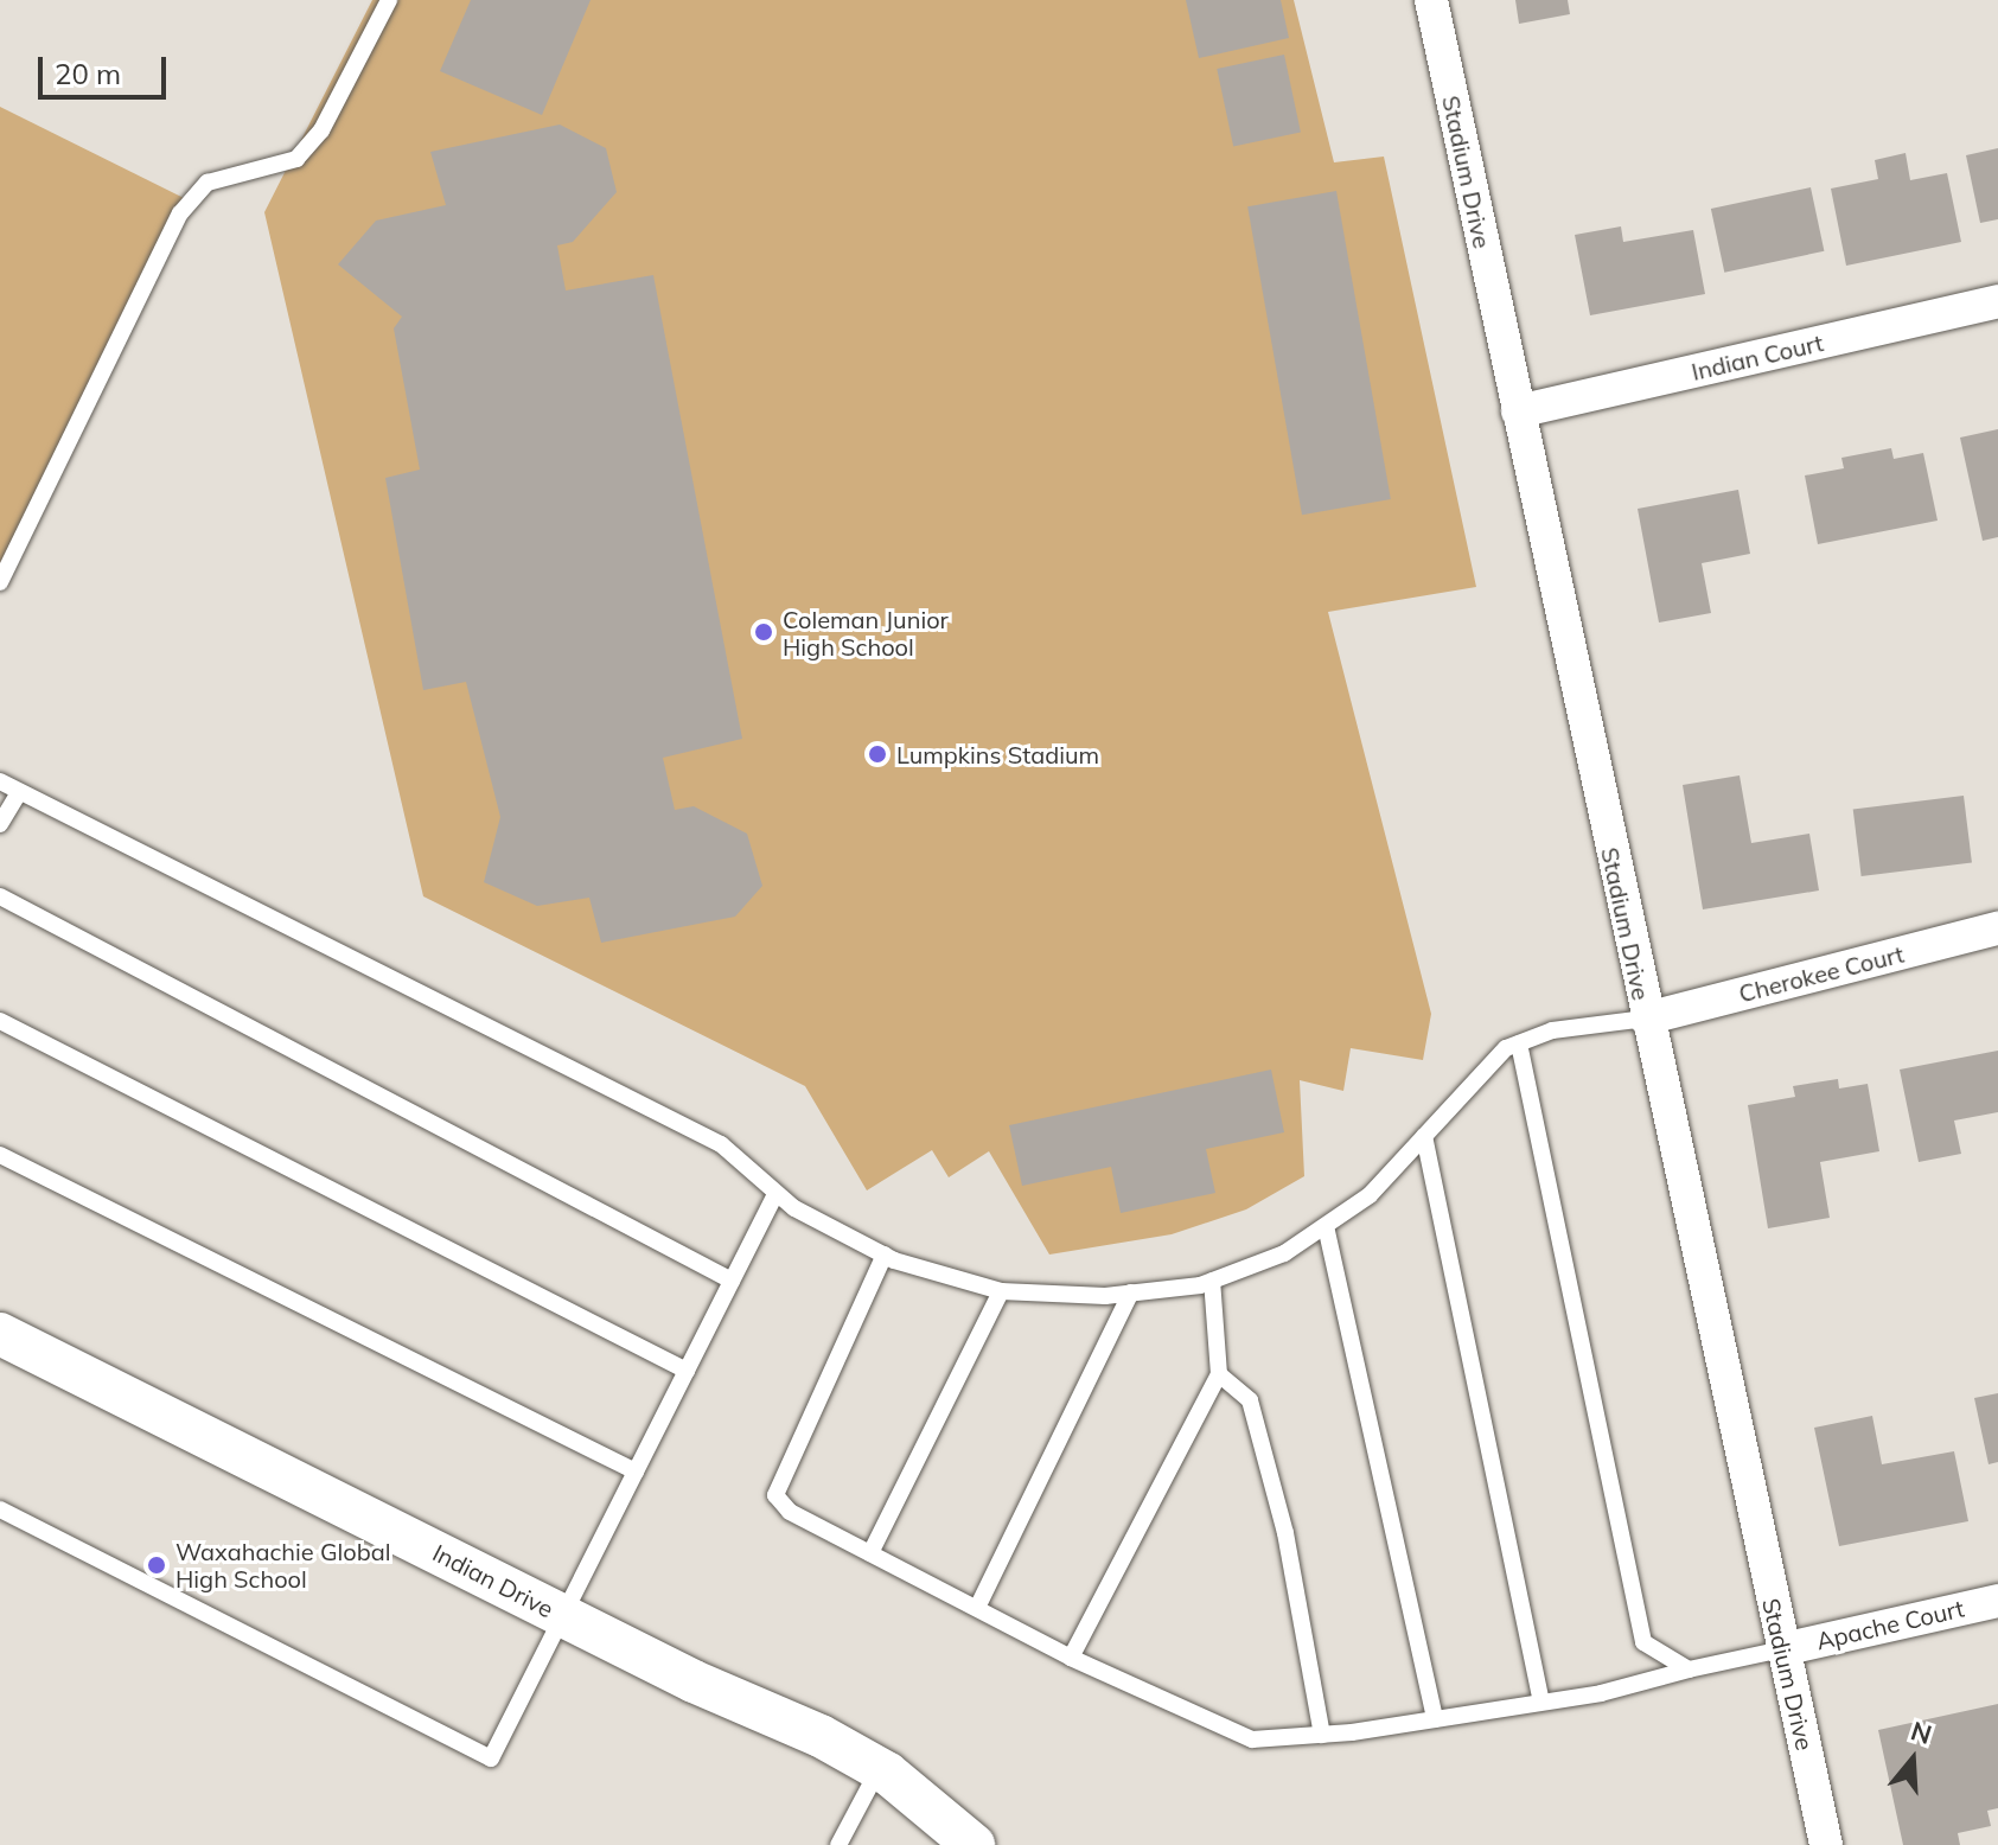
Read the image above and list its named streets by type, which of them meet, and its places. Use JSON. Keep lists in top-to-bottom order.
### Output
{
  "streets": {
    "street": [
      "Stadium Drive",
      "Indian Court",
      "Cherokee Court",
      "Indian Drive",
      "Apache Court"
    ]
  },
  "crossings": [
    ["Stadium Drive", "Indian Court"],
    ["Stadium Drive", "Cherokee Court"],
    ["Stadium Drive", "Apache Court"]
  ],
  "places": ["Coleman Junior High School", "Lumpkins Stadium", "Waxahachie Global High School"],
  "scale_bar": "20 m",
  "north": "top"
}
